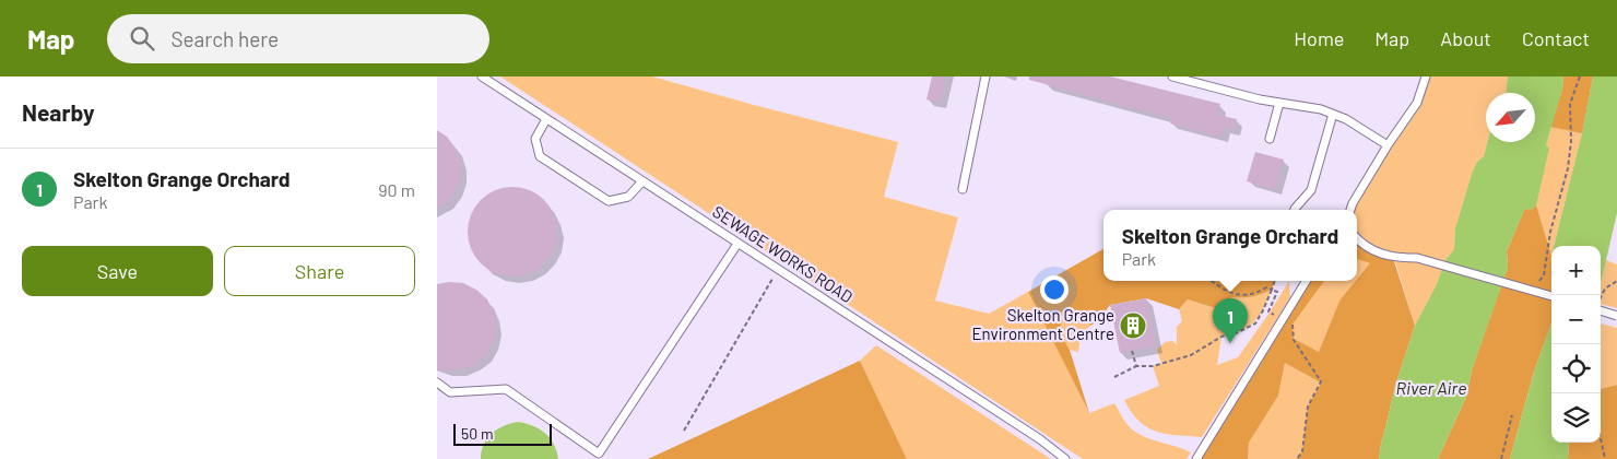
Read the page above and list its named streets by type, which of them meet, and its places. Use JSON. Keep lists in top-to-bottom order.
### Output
{
  "streets": {
    "lane": ["SEWAGE WORKS ROAD"]
  },
  "water": ["River Aire"],
  "places": {
    "building": ["Skelton Grange Environment Centre"]
  },
  "scale_bar": "50 m",
  "north": "bottom left",
  "page": {
    "header": "Map",
    "search": "Search here",
    "nav": [
      "Home",
      "Map",
      "About",
      "Contact"
    ],
    "heading": "Nearby",
    "list": [
      {
        "mark": "1",
        "name": "Skelton Grange Orchard",
        "note": "Park",
        "value": "90 m"
      }
    ],
    "popup": ["Skelton Grange Orchard", "Park"],
    "buttons": ["Save", "Share"],
    "map_buttons": ["+", "−"],
    "pins": "1",
    "scale": "50 m"
  }
}
